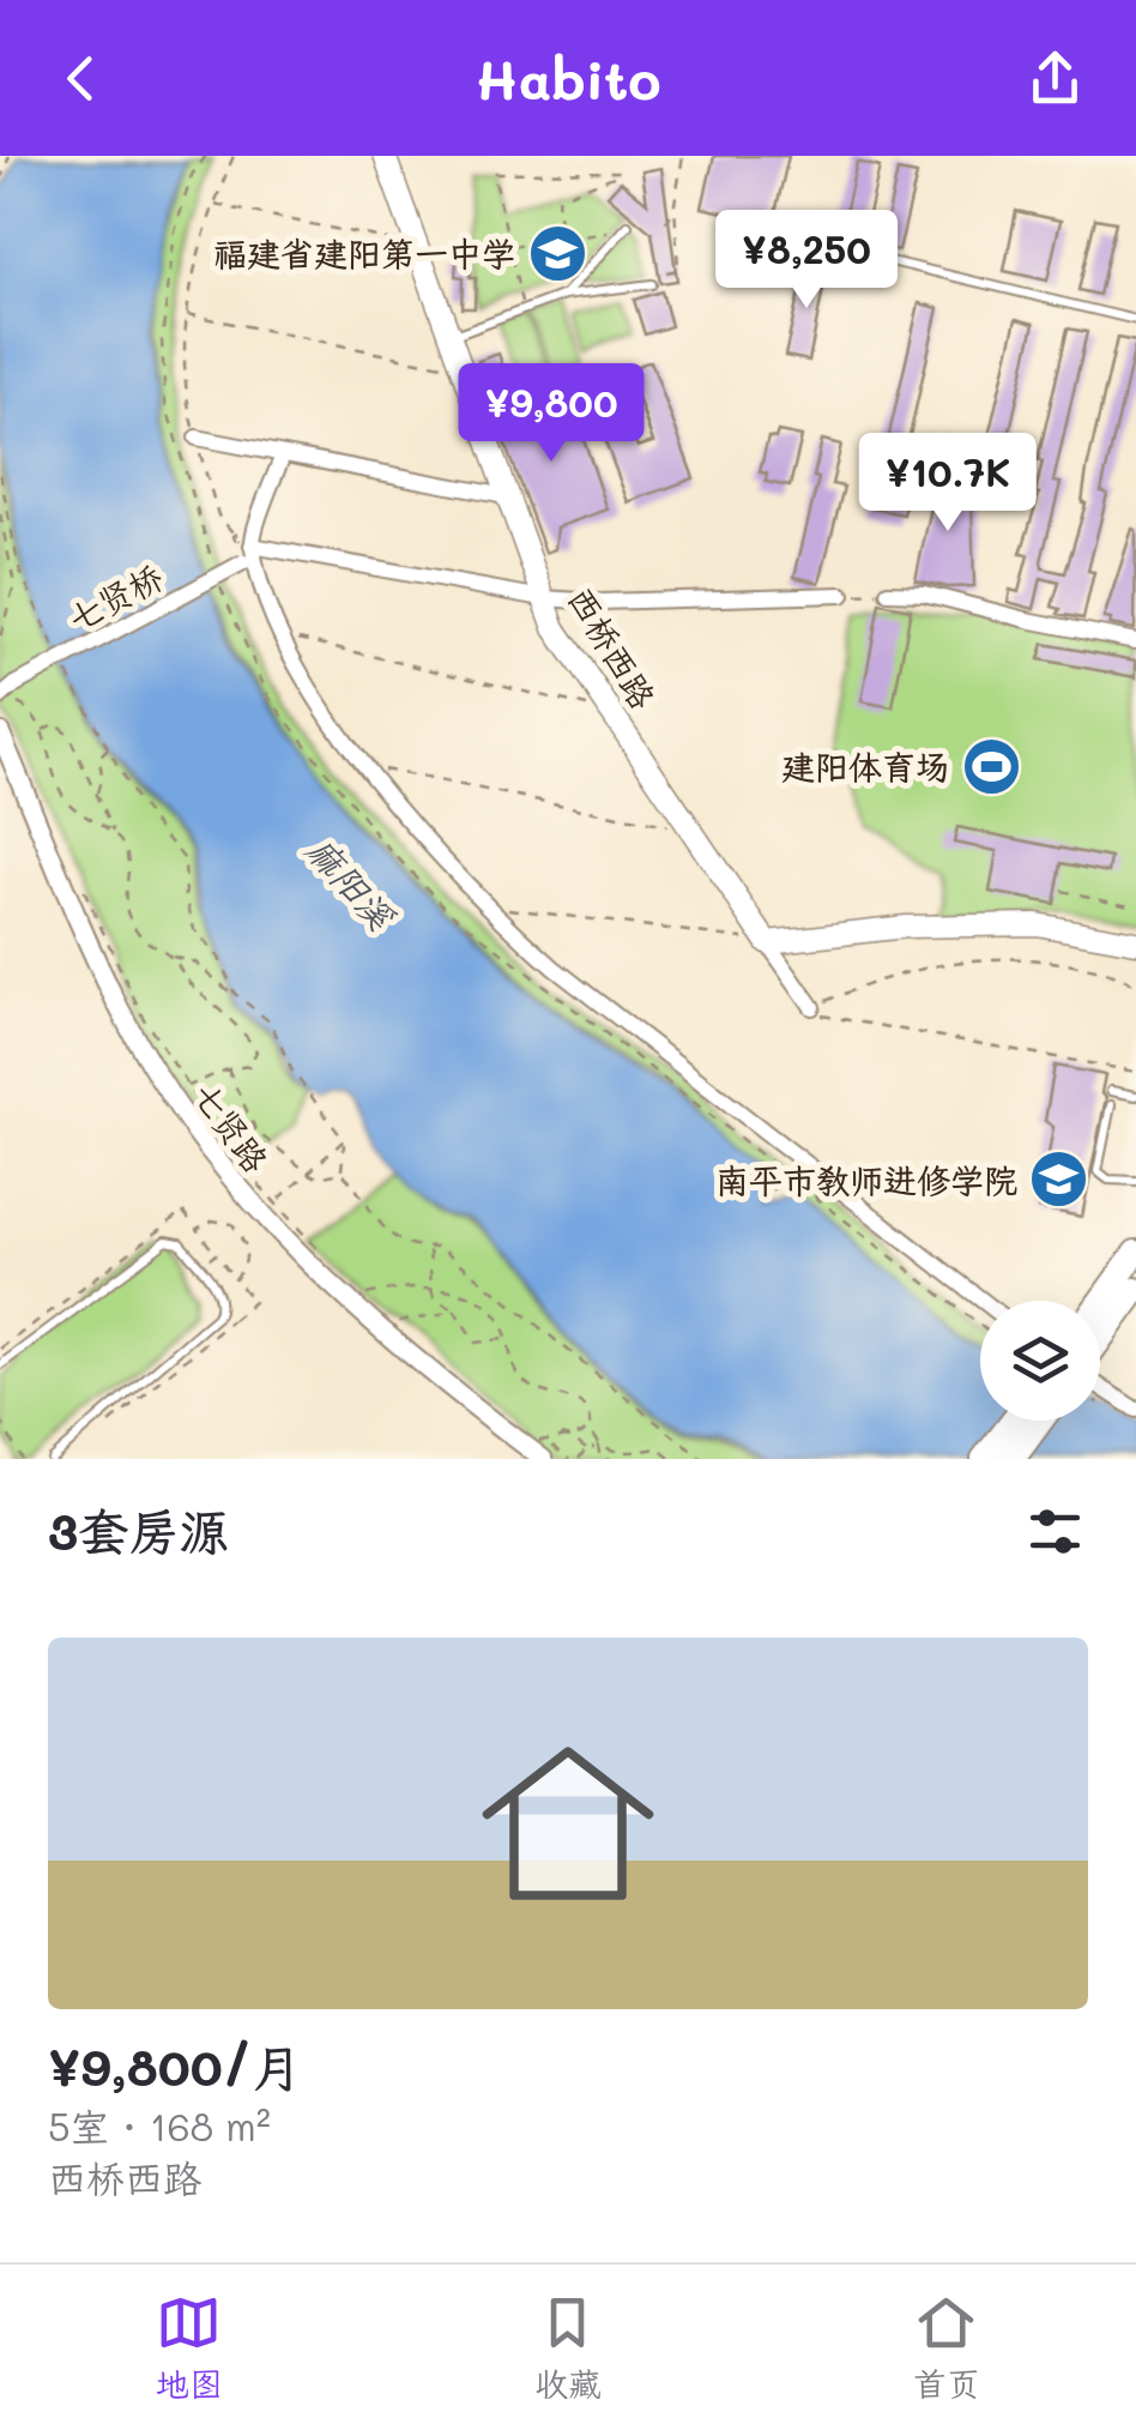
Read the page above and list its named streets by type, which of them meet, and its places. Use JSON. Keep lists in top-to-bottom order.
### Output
{
  "streets": {
    "main road": ["西桥西路"],
    "street": ["七贤桥", "七贤路"]
  },
  "water": ["麻阳溪"],
  "places": {
    "school or university": ["福建省建阳第一中学", "南平市教师进修学院"],
    "sports": ["建阳体育场"]
  },
  "page": {
    "header": "Habito",
    "price": ["¥8,250", "¥9,800", "¥10.7K"],
    "heading": "3套房源",
    "list": [
      {
        "name": "¥9,800/月",
        "note": "5室 · 168 m² · 西桥西路"
      }
    ],
    "tabs": ["地图", "收藏", "首页"]
  }
}
